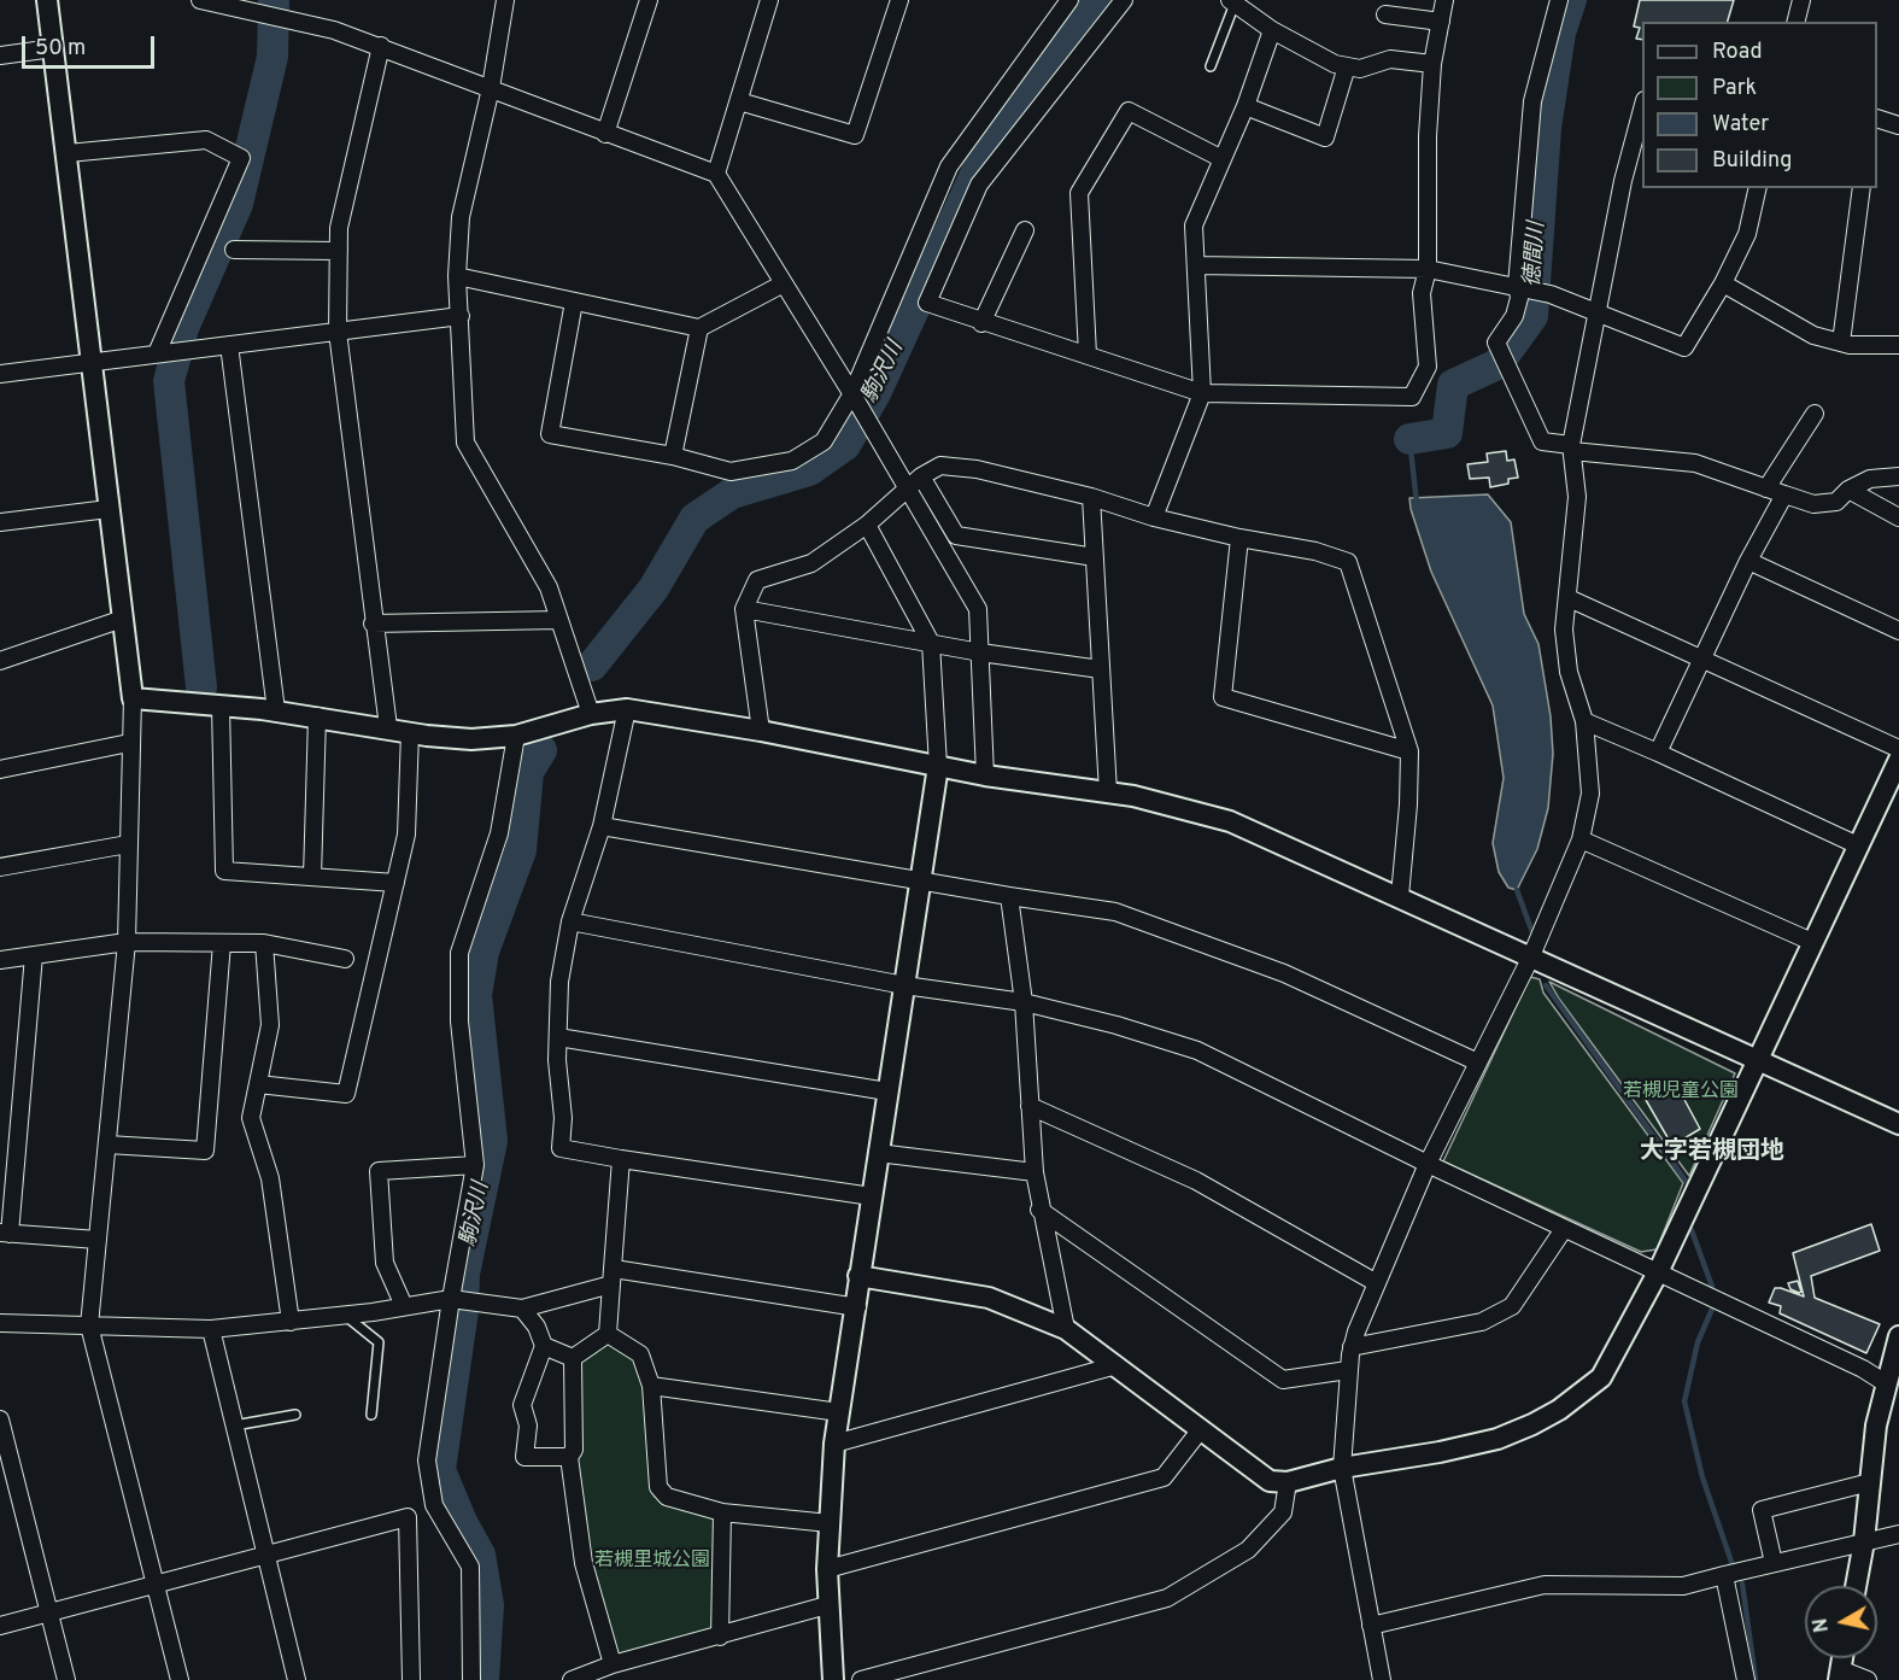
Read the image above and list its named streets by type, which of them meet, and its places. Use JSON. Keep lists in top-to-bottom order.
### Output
{
  "districts": ["大字若槻団地"],
  "water": ["徳間川", "駒沢川"],
  "parks": ["若槻児童公園", "若槻里城公園"],
  "legend": [
    "Road",
    "Park",
    "Water",
    "Building"
  ],
  "scale_bar": "50 m",
  "north": "left"
}
